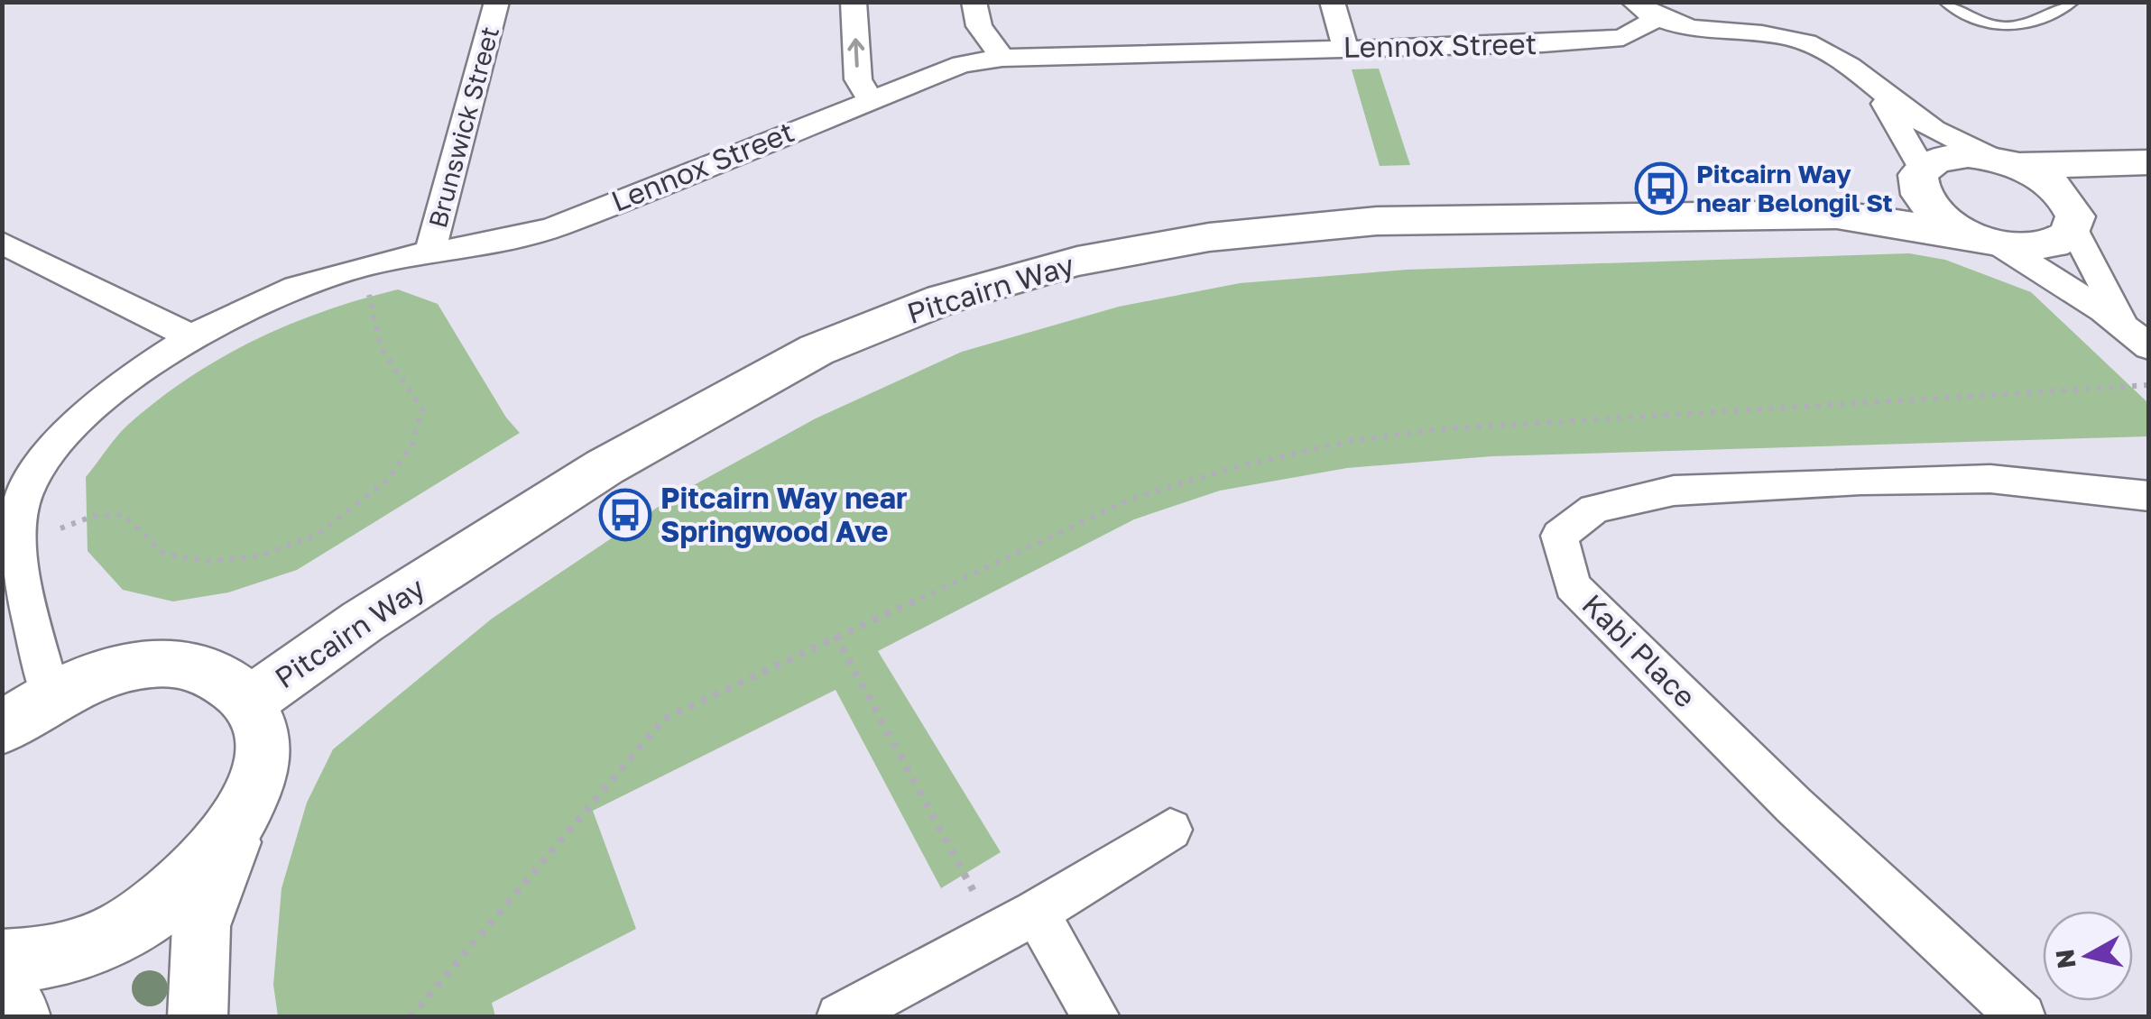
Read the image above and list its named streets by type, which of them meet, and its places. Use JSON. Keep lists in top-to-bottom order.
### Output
{
  "streets": {
    "main road": ["Pitcairn Way"],
    "street": ["Lennox Street", "Brunswick Street", "Kabi Place"]
  },
  "crossings": [
    ["Lennox Street", "Brunswick Street"]
  ],
  "places": {
    "bus stop": ["Pitcairn Way near Belongil St", "Pitcairn Way near Springwood Ave"]
  },
  "north": "left"
}
